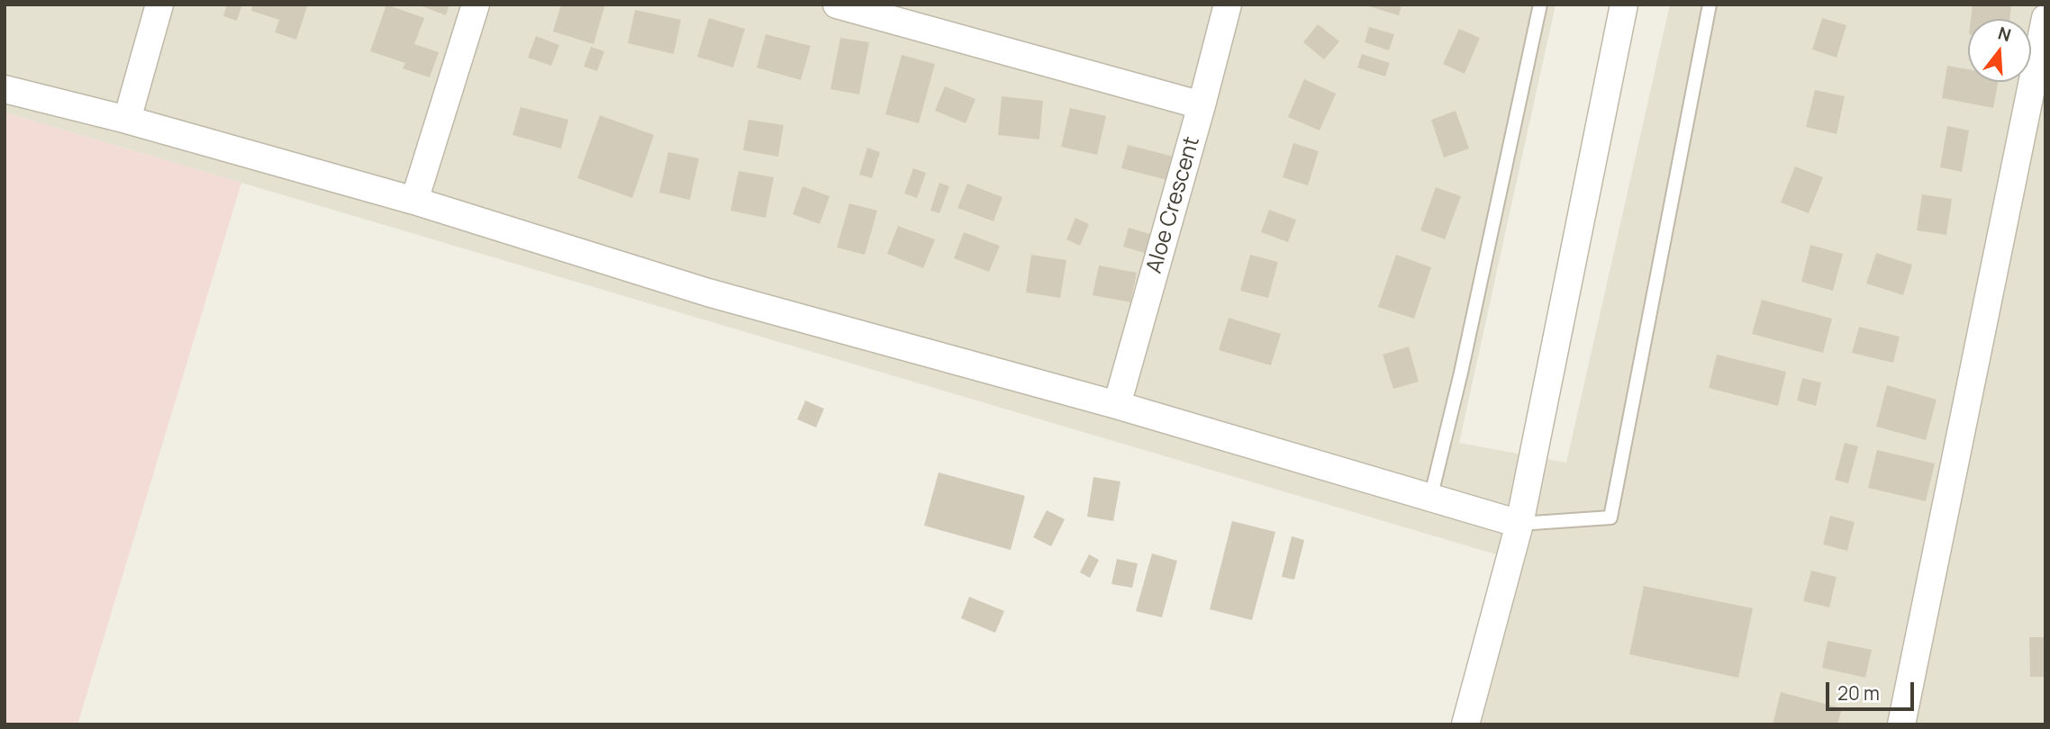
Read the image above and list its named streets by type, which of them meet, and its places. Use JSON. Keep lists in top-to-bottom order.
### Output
{
  "streets": {
    "street": ["Aloe Crescent"]
  },
  "scale_bar": "20 m",
  "north": "top"
}
